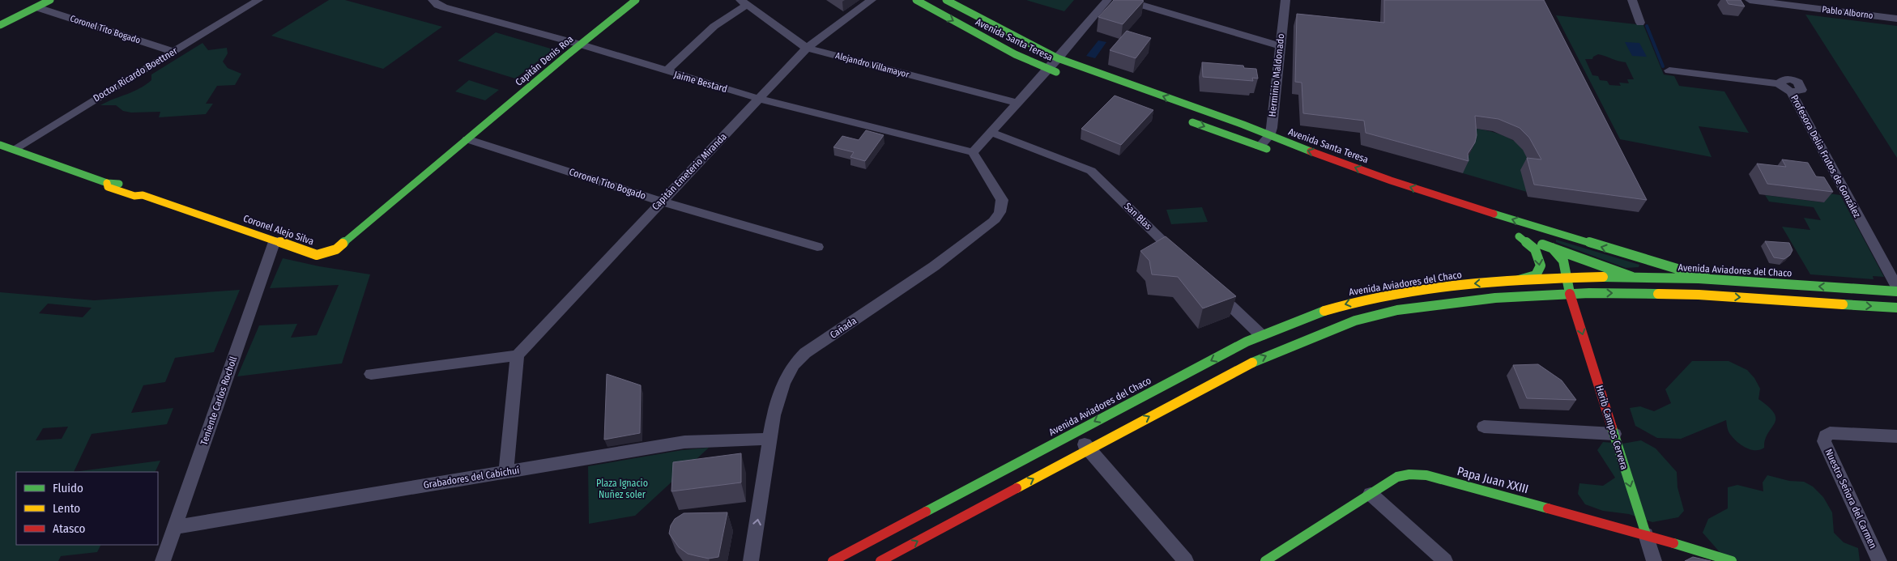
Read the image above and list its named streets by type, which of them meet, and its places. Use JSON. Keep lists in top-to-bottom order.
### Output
{
  "streets": {
    "main road": [
      "Avenida Santa Teresa",
      "Capitán Denis Roa",
      "Coronel Alejo Silva",
      "Avenida Aviadores del Chaco",
      "Herib Campos Cervera",
      "Papa Juan XXIII"
    ],
    "street": [
      "Pablo Alborno",
      "Coronel Tito Bogado",
      "Alejandro Villamayor",
      "Doctor Ricardo Boettner",
      "Herminio Maldonado",
      "Jaime Bestard",
      "Profesora Delia Frutos de González",
      "Capitán Emeterio Miranda",
      "San Blas",
      "Cañada",
      "Teniente Carlos Rocholl",
      "Grabadores del Cabichuí",
      "Nuestra Señora del Carmen"
    ]
  },
  "crossings": [
    ["Coronel Tito Bogado", "Capitán Denis Roa"],
    ["Coronel Tito Bogado", "Doctor Ricardo Boettner"],
    ["Coronel Tito Bogado", "Capitán Emeterio Miranda"],
    ["Coronel Tito Bogado", "Coronel Alejo Silva"],
    ["Avenida Santa Teresa", "Herminio Maldonado"],
    ["Avenida Santa Teresa", "Avenida Aviadores del Chaco"],
    ["Capitán Denis Roa", "Jaime Bestard"],
    ["Capitán Denis Roa", "Coronel Alejo Silva"],
    ["Alejandro Villamayor", "Capitán Emeterio Miranda"],
    ["Doctor Ricardo Boettner", "Coronel Alejo Silva"],
    ["Jaime Bestard", "Capitán Emeterio Miranda"],
    ["Jaime Bestard", "Cañada"],
    ["Coronel Alejo Silva", "Teniente Carlos Rocholl"],
    ["Avenida Aviadores del Chaco", "Herib Campos Cervera"],
    ["Cañada", "Grabadores del Cabichuí"],
    ["Teniente Carlos Rocholl", "Grabadores del Cabichuí"],
    ["Herib Campos Cervera", "Papa Juan XXIII"]
  ],
  "one_way": ["Herib Campos Cervera"],
  "parks": ["Plaza Ignacio Nuñez soler"],
  "legend": ["Fluido", "Lento", "Atasco"]
}
